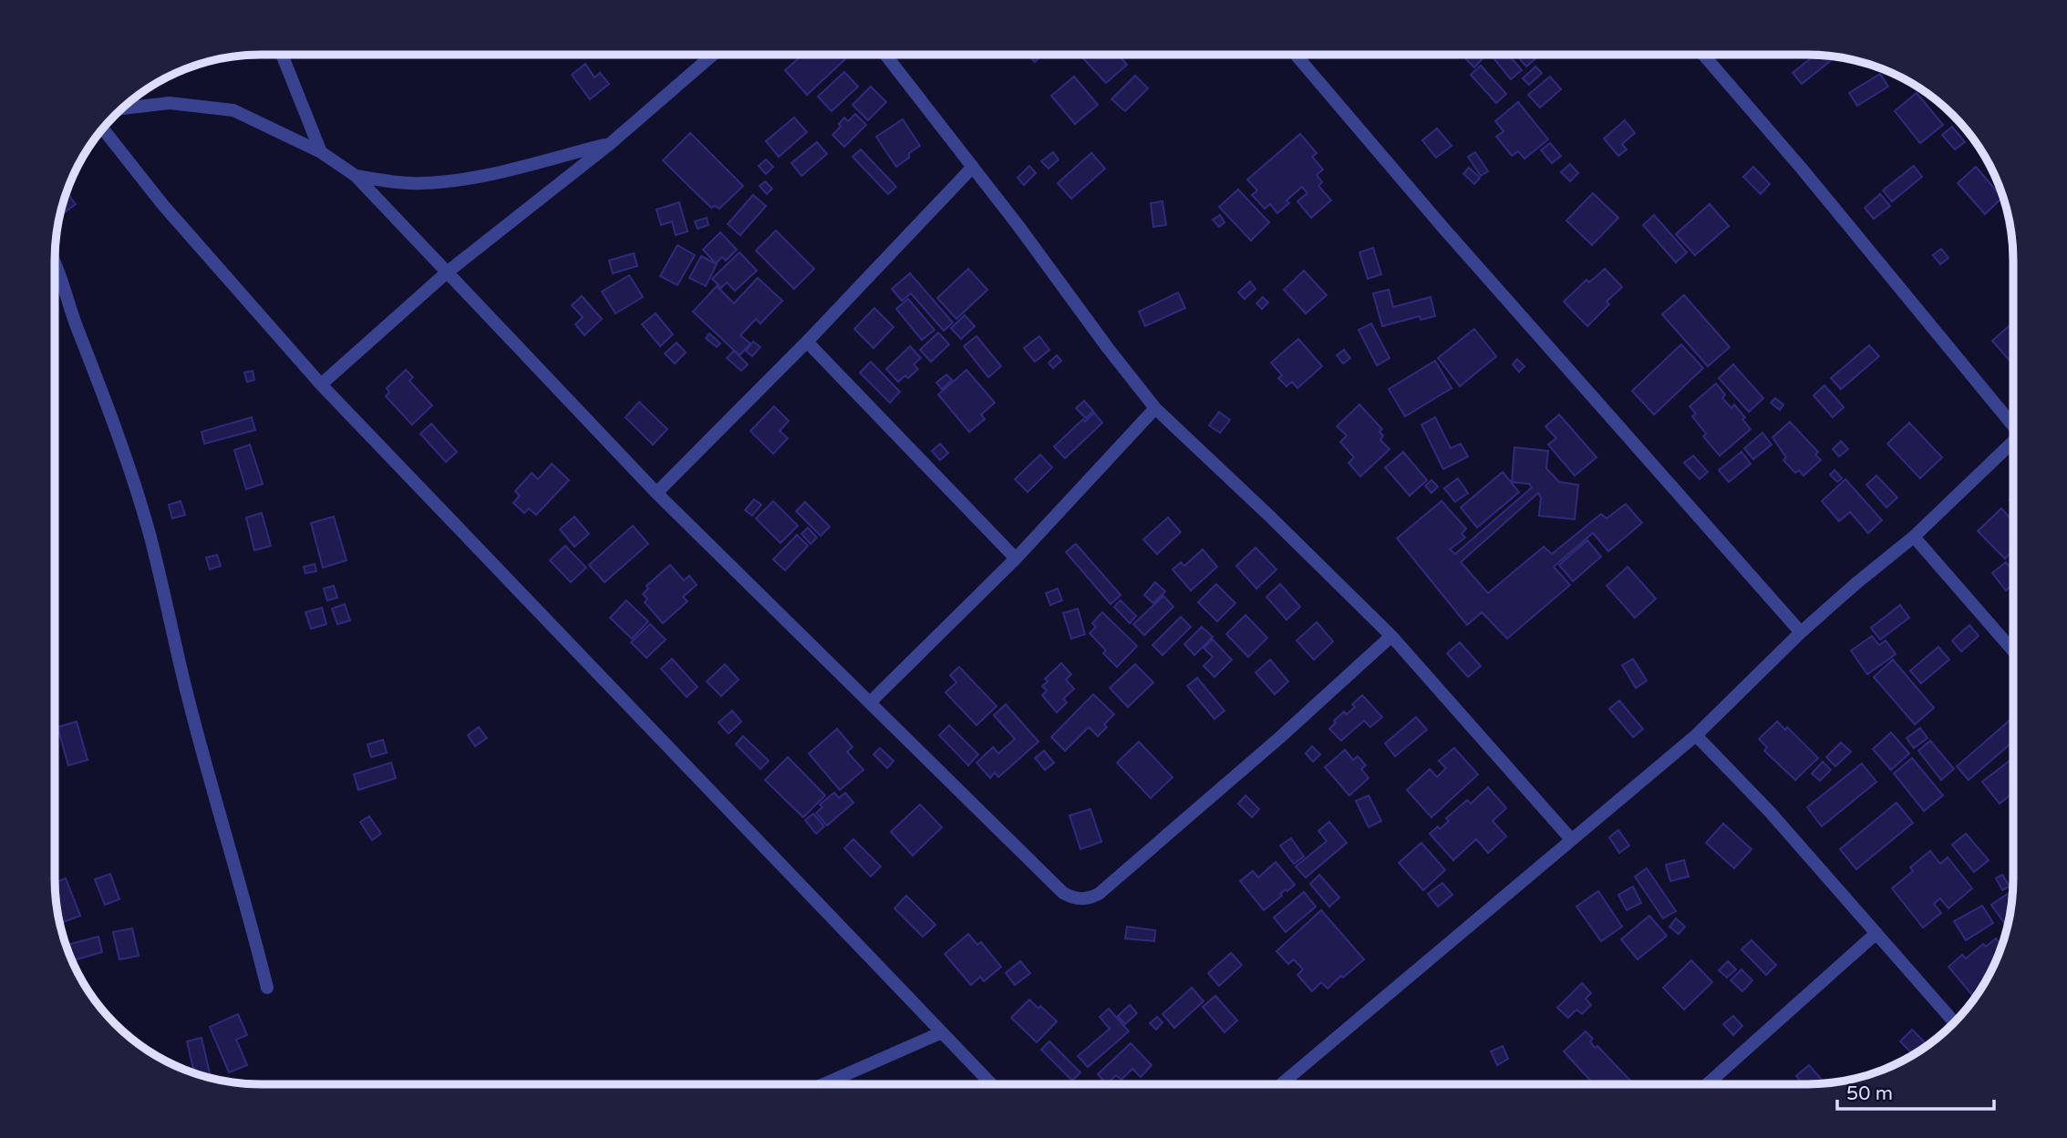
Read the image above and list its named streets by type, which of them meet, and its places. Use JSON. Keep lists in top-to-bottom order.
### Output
{
  "scale_bar": "50 m"
}
